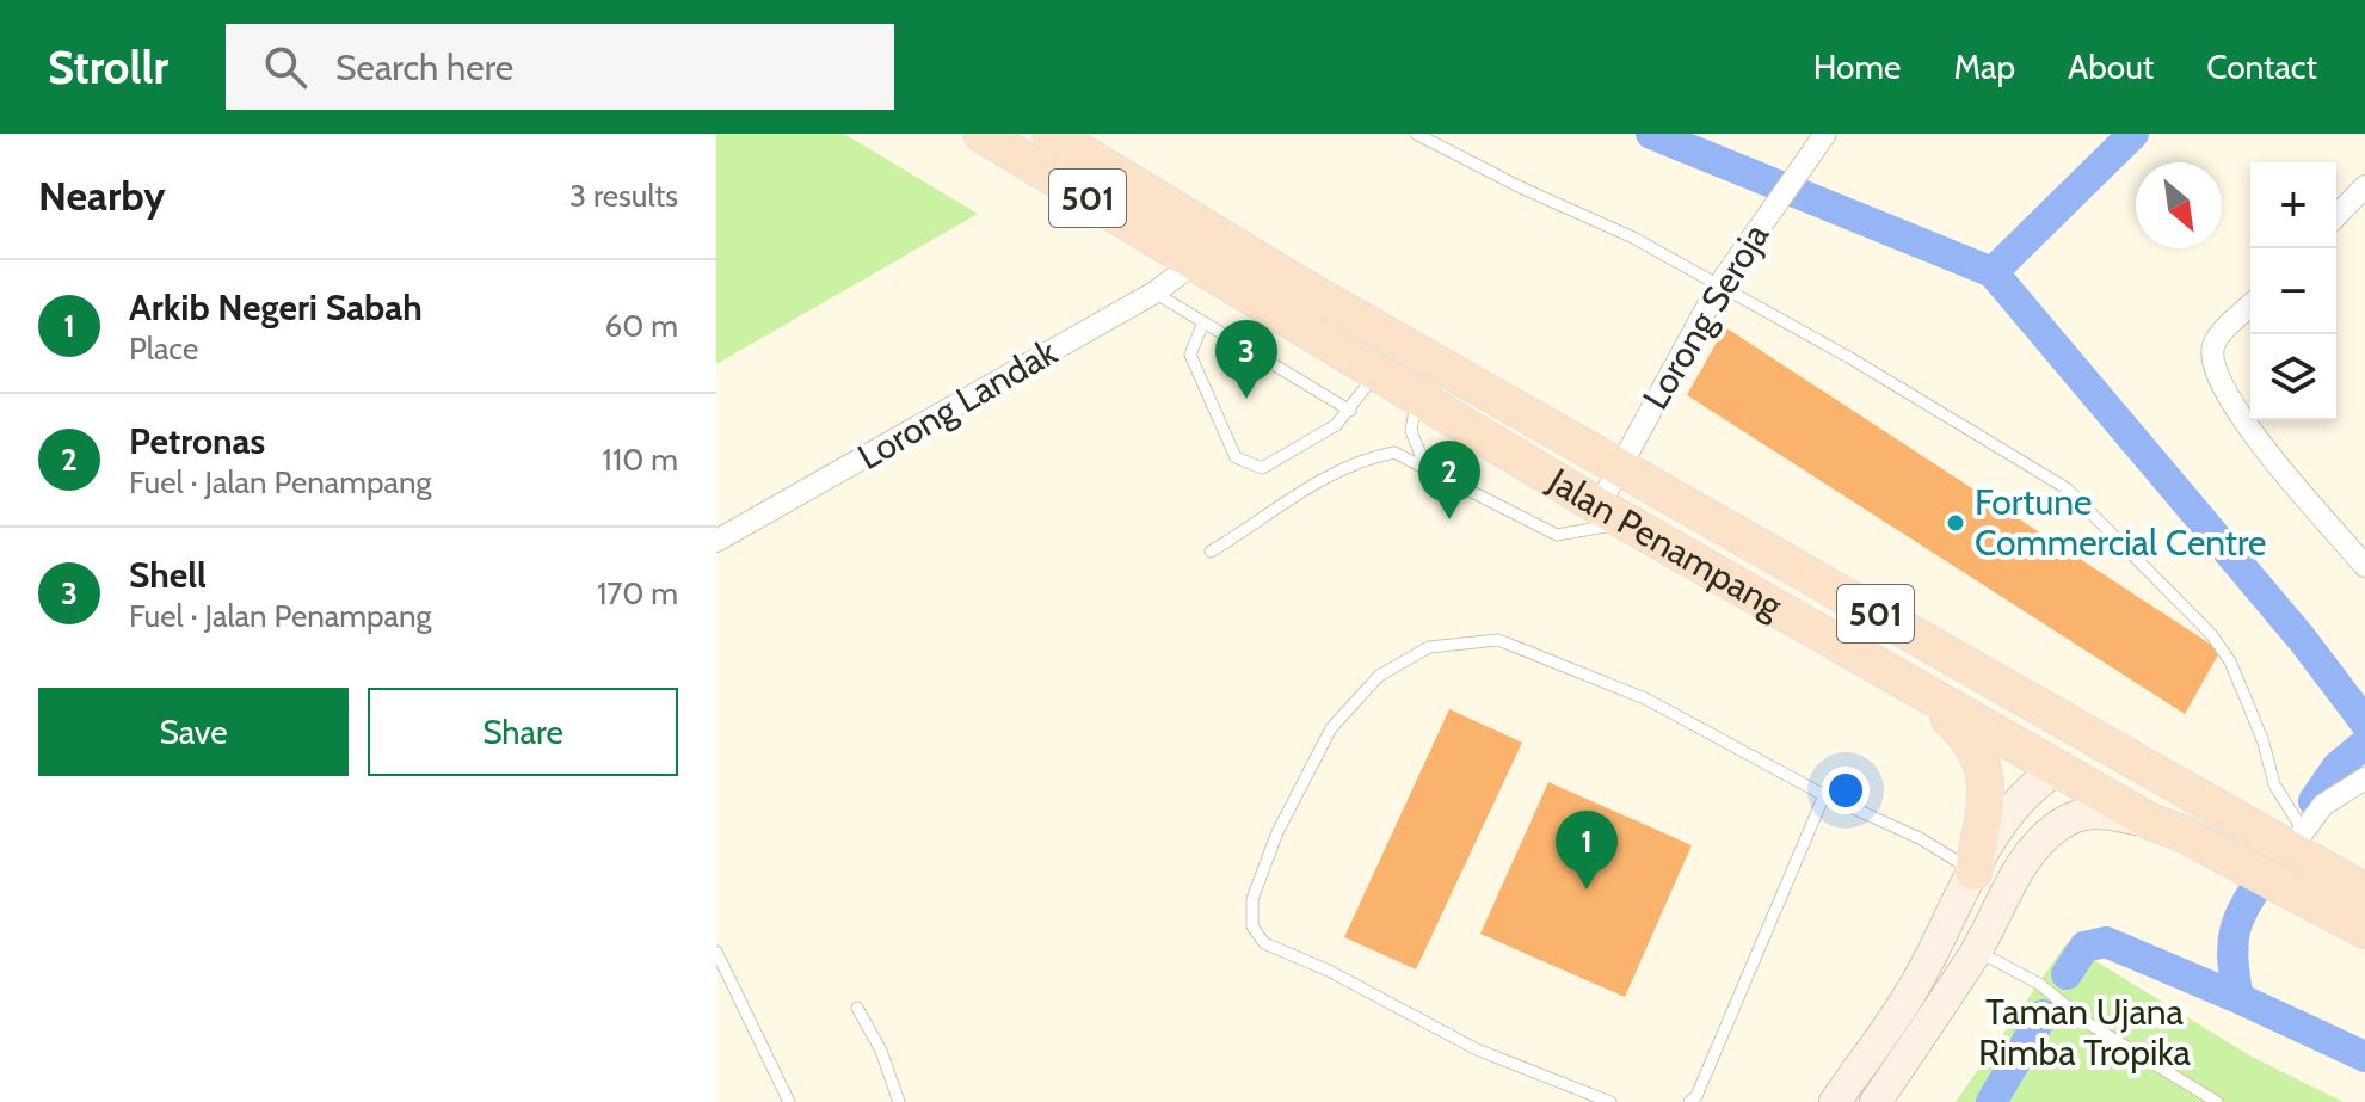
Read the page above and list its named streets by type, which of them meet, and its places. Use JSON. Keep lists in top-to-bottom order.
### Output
{
  "streets": {
    "main road": ["501", "Jalan Penampang"],
    "street": ["Lorong Seroja", "Lorong Landak"]
  },
  "crossings": [
    ["Lorong Seroja", "Jalan Penampang"],
    ["Lorong Landak", "Jalan Penampang"]
  ],
  "parks": ["Taman Ujana Rimba Tropika"],
  "places": ["Fortune Commercial Centre"],
  "north": "bottom right",
  "page": {
    "header": "Strollr",
    "search": "Search here",
    "nav": [
      "Home",
      "Map",
      "About",
      "Contact"
    ],
    "heading": ["Nearby", "3 results"],
    "map_buttons": ["+", "−"],
    "list": [
      {
        "mark": "1",
        "name": "Arkib Negeri Sabah",
        "note": "Place",
        "value": "60 m"
      },
      {
        "mark": "2",
        "name": "Petronas",
        "note": "Fuel · Jalan Penampang",
        "value": "110 m"
      },
      {
        "mark": "3",
        "name": "Shell",
        "note": "Fuel · Jalan Penampang",
        "value": "170 m"
      }
    ],
    "pins": ["3", "2", "1"],
    "buttons": ["Save", "Share"]
  }
}
